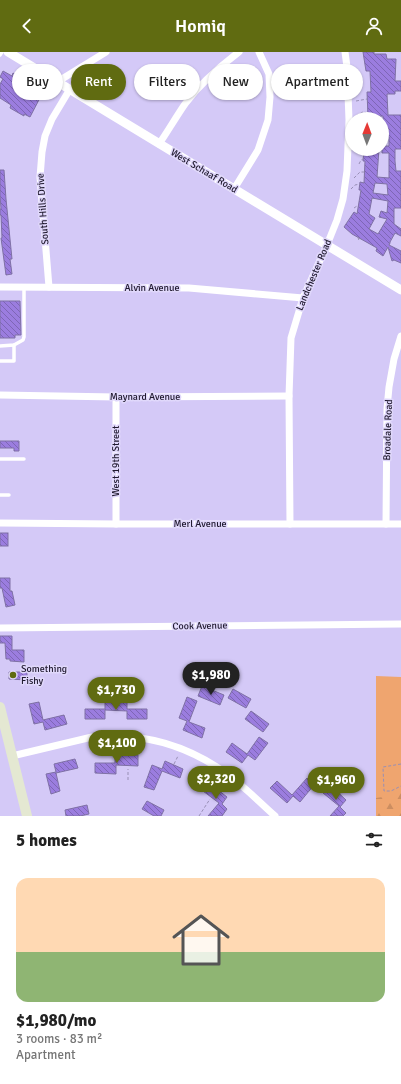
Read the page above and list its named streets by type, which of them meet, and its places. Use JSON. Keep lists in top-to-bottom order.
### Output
{
  "streets": {
    "street": [
      "West Schaaf Road",
      "South Hills Drive",
      "Landchester Road",
      "Alvin Avenue",
      "Maynard Avenue",
      "Broadale Road",
      "West 19th Street",
      "Merl Avenue",
      "Cook Avenue"
    ]
  },
  "crossings": [
    ["West Schaaf Road", "South Hills Drive"],
    ["West Schaaf Road", "Landchester Road"],
    ["South Hills Drive", "Alvin Avenue"],
    ["Landchester Road", "Alvin Avenue"],
    ["Landchester Road", "Maynard Avenue"],
    ["Landchester Road", "Merl Avenue"],
    ["Maynard Avenue", "West 19th Street"],
    ["Broadale Road", "Merl Avenue"],
    ["West 19th Street", "Merl Avenue"]
  ],
  "places": ["Something Fishy"],
  "north": "top",
  "page": {
    "header": "Homiq",
    "chip": [
      "Buy",
      "Rent",
      "Filters",
      "New",
      "Apartment"
    ],
    "price": [
      "$1,980",
      "$1,730",
      "$1,100",
      "$2,320",
      "$1,960"
    ],
    "heading": "5 homes",
    "list": [
      {
        "name": "$1,980/mo",
        "note": "3 rooms · 83 m² · Apartment"
      }
    ]
  }
}
